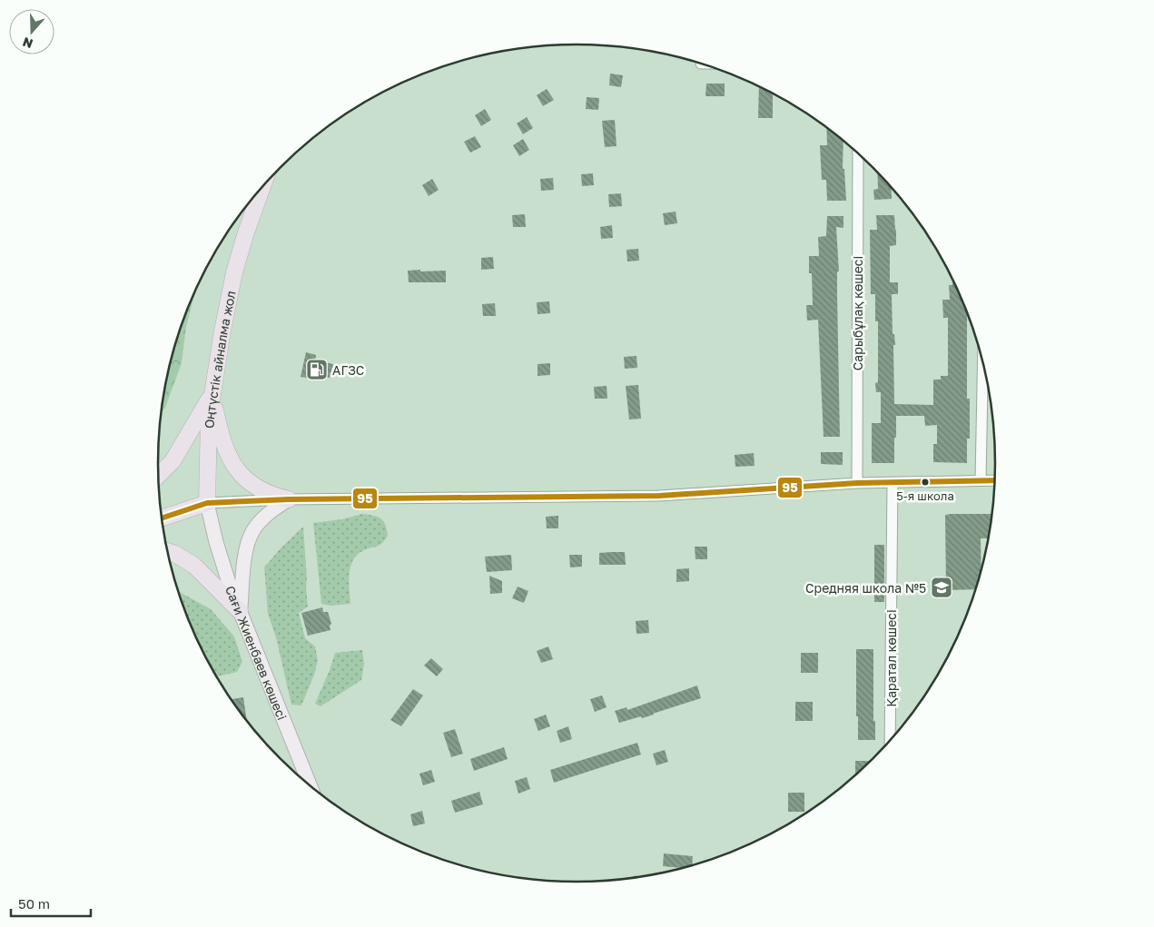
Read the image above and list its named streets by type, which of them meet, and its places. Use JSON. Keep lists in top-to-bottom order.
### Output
{
  "streets": {
    "highway": ["Оңтүстік айналма жол"],
    "main road": ["Сағи Жиенбаев көшесі"],
    "street": ["Сарыбұлақ көшесі", "Қаратал көшесі"]
  },
  "crossings": [
    ["Оңтүстік айналма жол", "Сағи Жиенбаев көшесі"]
  ],
  "places": {
    "fuel station": ["АГЗС"],
    "other": ["5-я школа"],
    "school or university": ["Средняя школа №5"]
  },
  "lines": ["transit line 95"],
  "scale_bar": "50 m",
  "north": "bottom"
}
